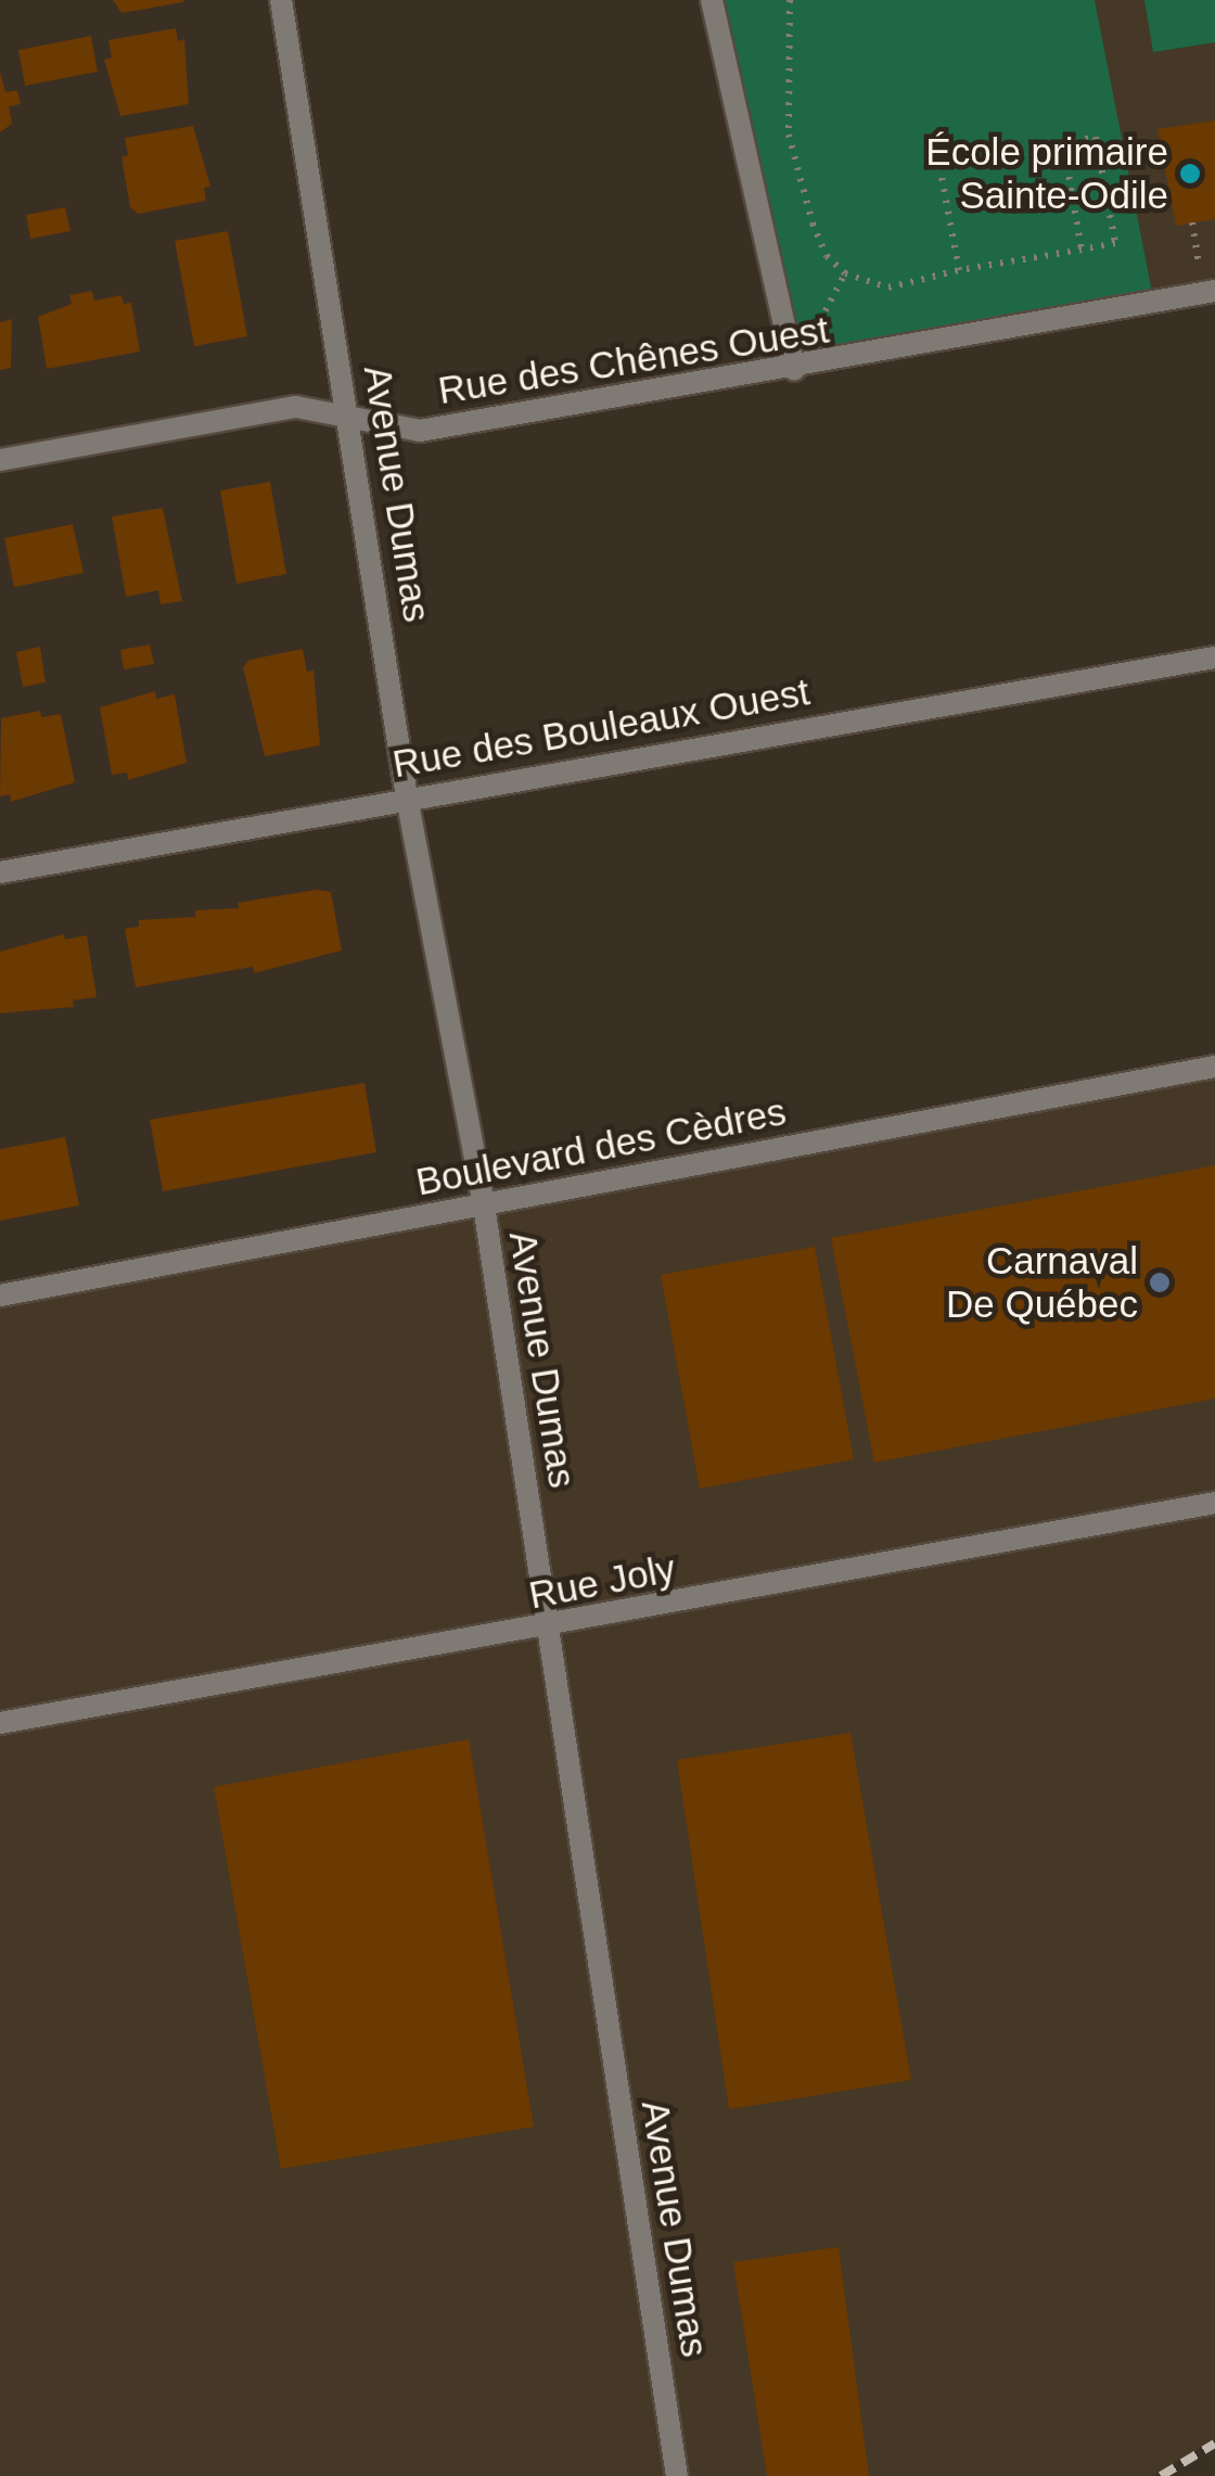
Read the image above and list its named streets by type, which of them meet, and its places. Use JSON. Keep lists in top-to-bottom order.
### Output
{
  "streets": {
    "street": [
      "Rue des Chênes Ouest",
      "Avenue Dumas",
      "Rue des Bouleaux Ouest",
      "Boulevard des Cèdres",
      "Rue Joly"
    ]
  },
  "crossings": [
    ["Rue des Chênes Ouest", "Avenue Dumas"],
    ["Avenue Dumas", "Rue des Bouleaux Ouest"],
    ["Avenue Dumas", "Boulevard des Cèdres"],
    ["Avenue Dumas", "Rue Joly"]
  ],
  "places": ["École primaire Sainte-Odile", "Carnaval De Québec"]
}
